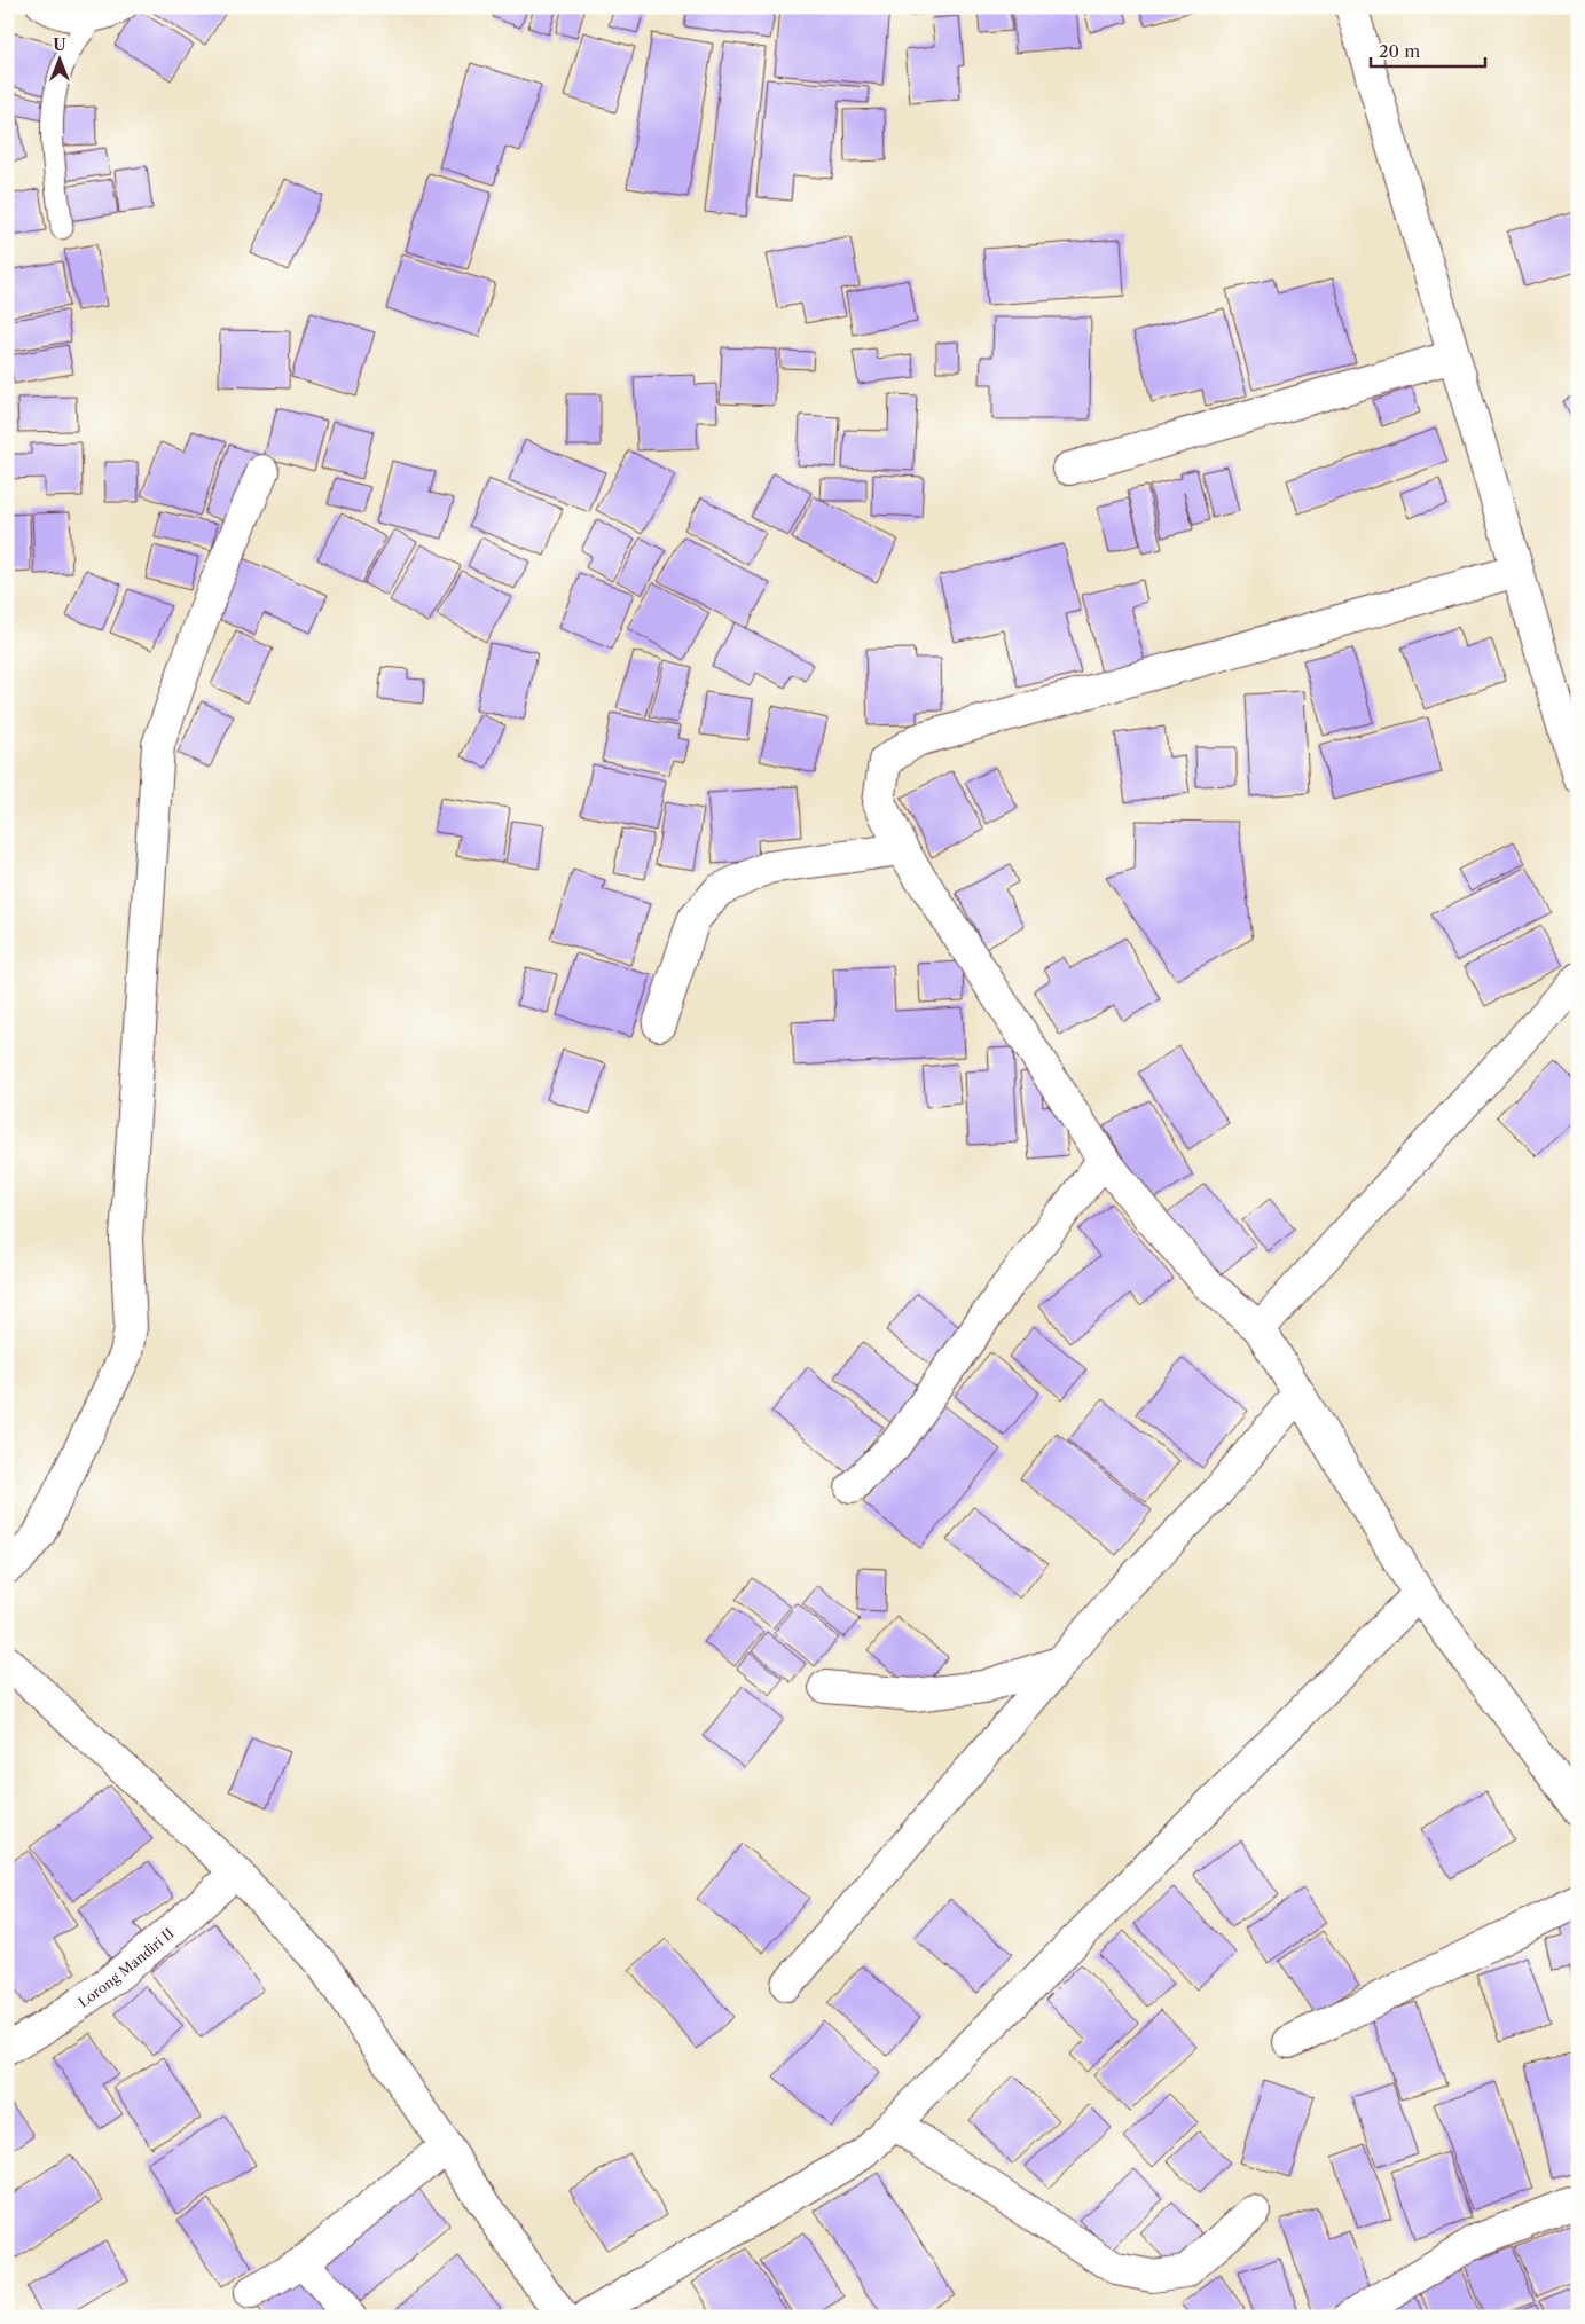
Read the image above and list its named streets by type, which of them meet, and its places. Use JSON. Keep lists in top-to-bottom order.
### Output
{
  "streets": {
    "street": ["Lorong Mandiri II"]
  },
  "scale_bar": "20 m",
  "north": "top"
}
